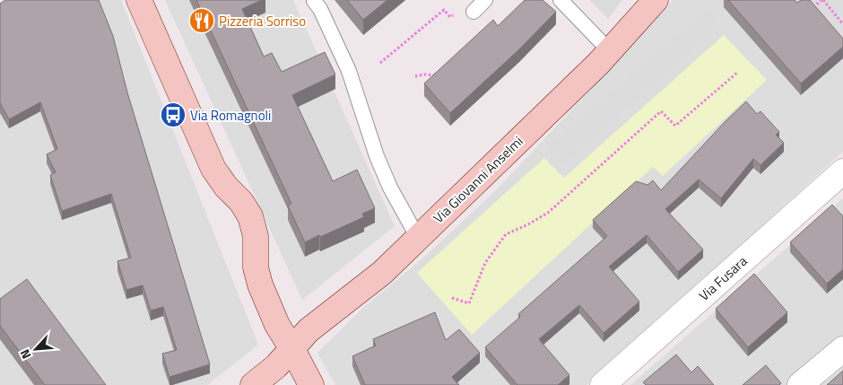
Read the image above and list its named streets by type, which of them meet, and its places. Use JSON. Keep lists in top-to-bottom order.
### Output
{
  "streets": {
    "street": ["Via Giovanni Anselmi", "Via Fusara"]
  },
  "places": {
    "restaurant": ["Pizzeria Sorriso"],
    "bus stop": ["Via Romagnoli"]
  },
  "north": "bottom left"
}
